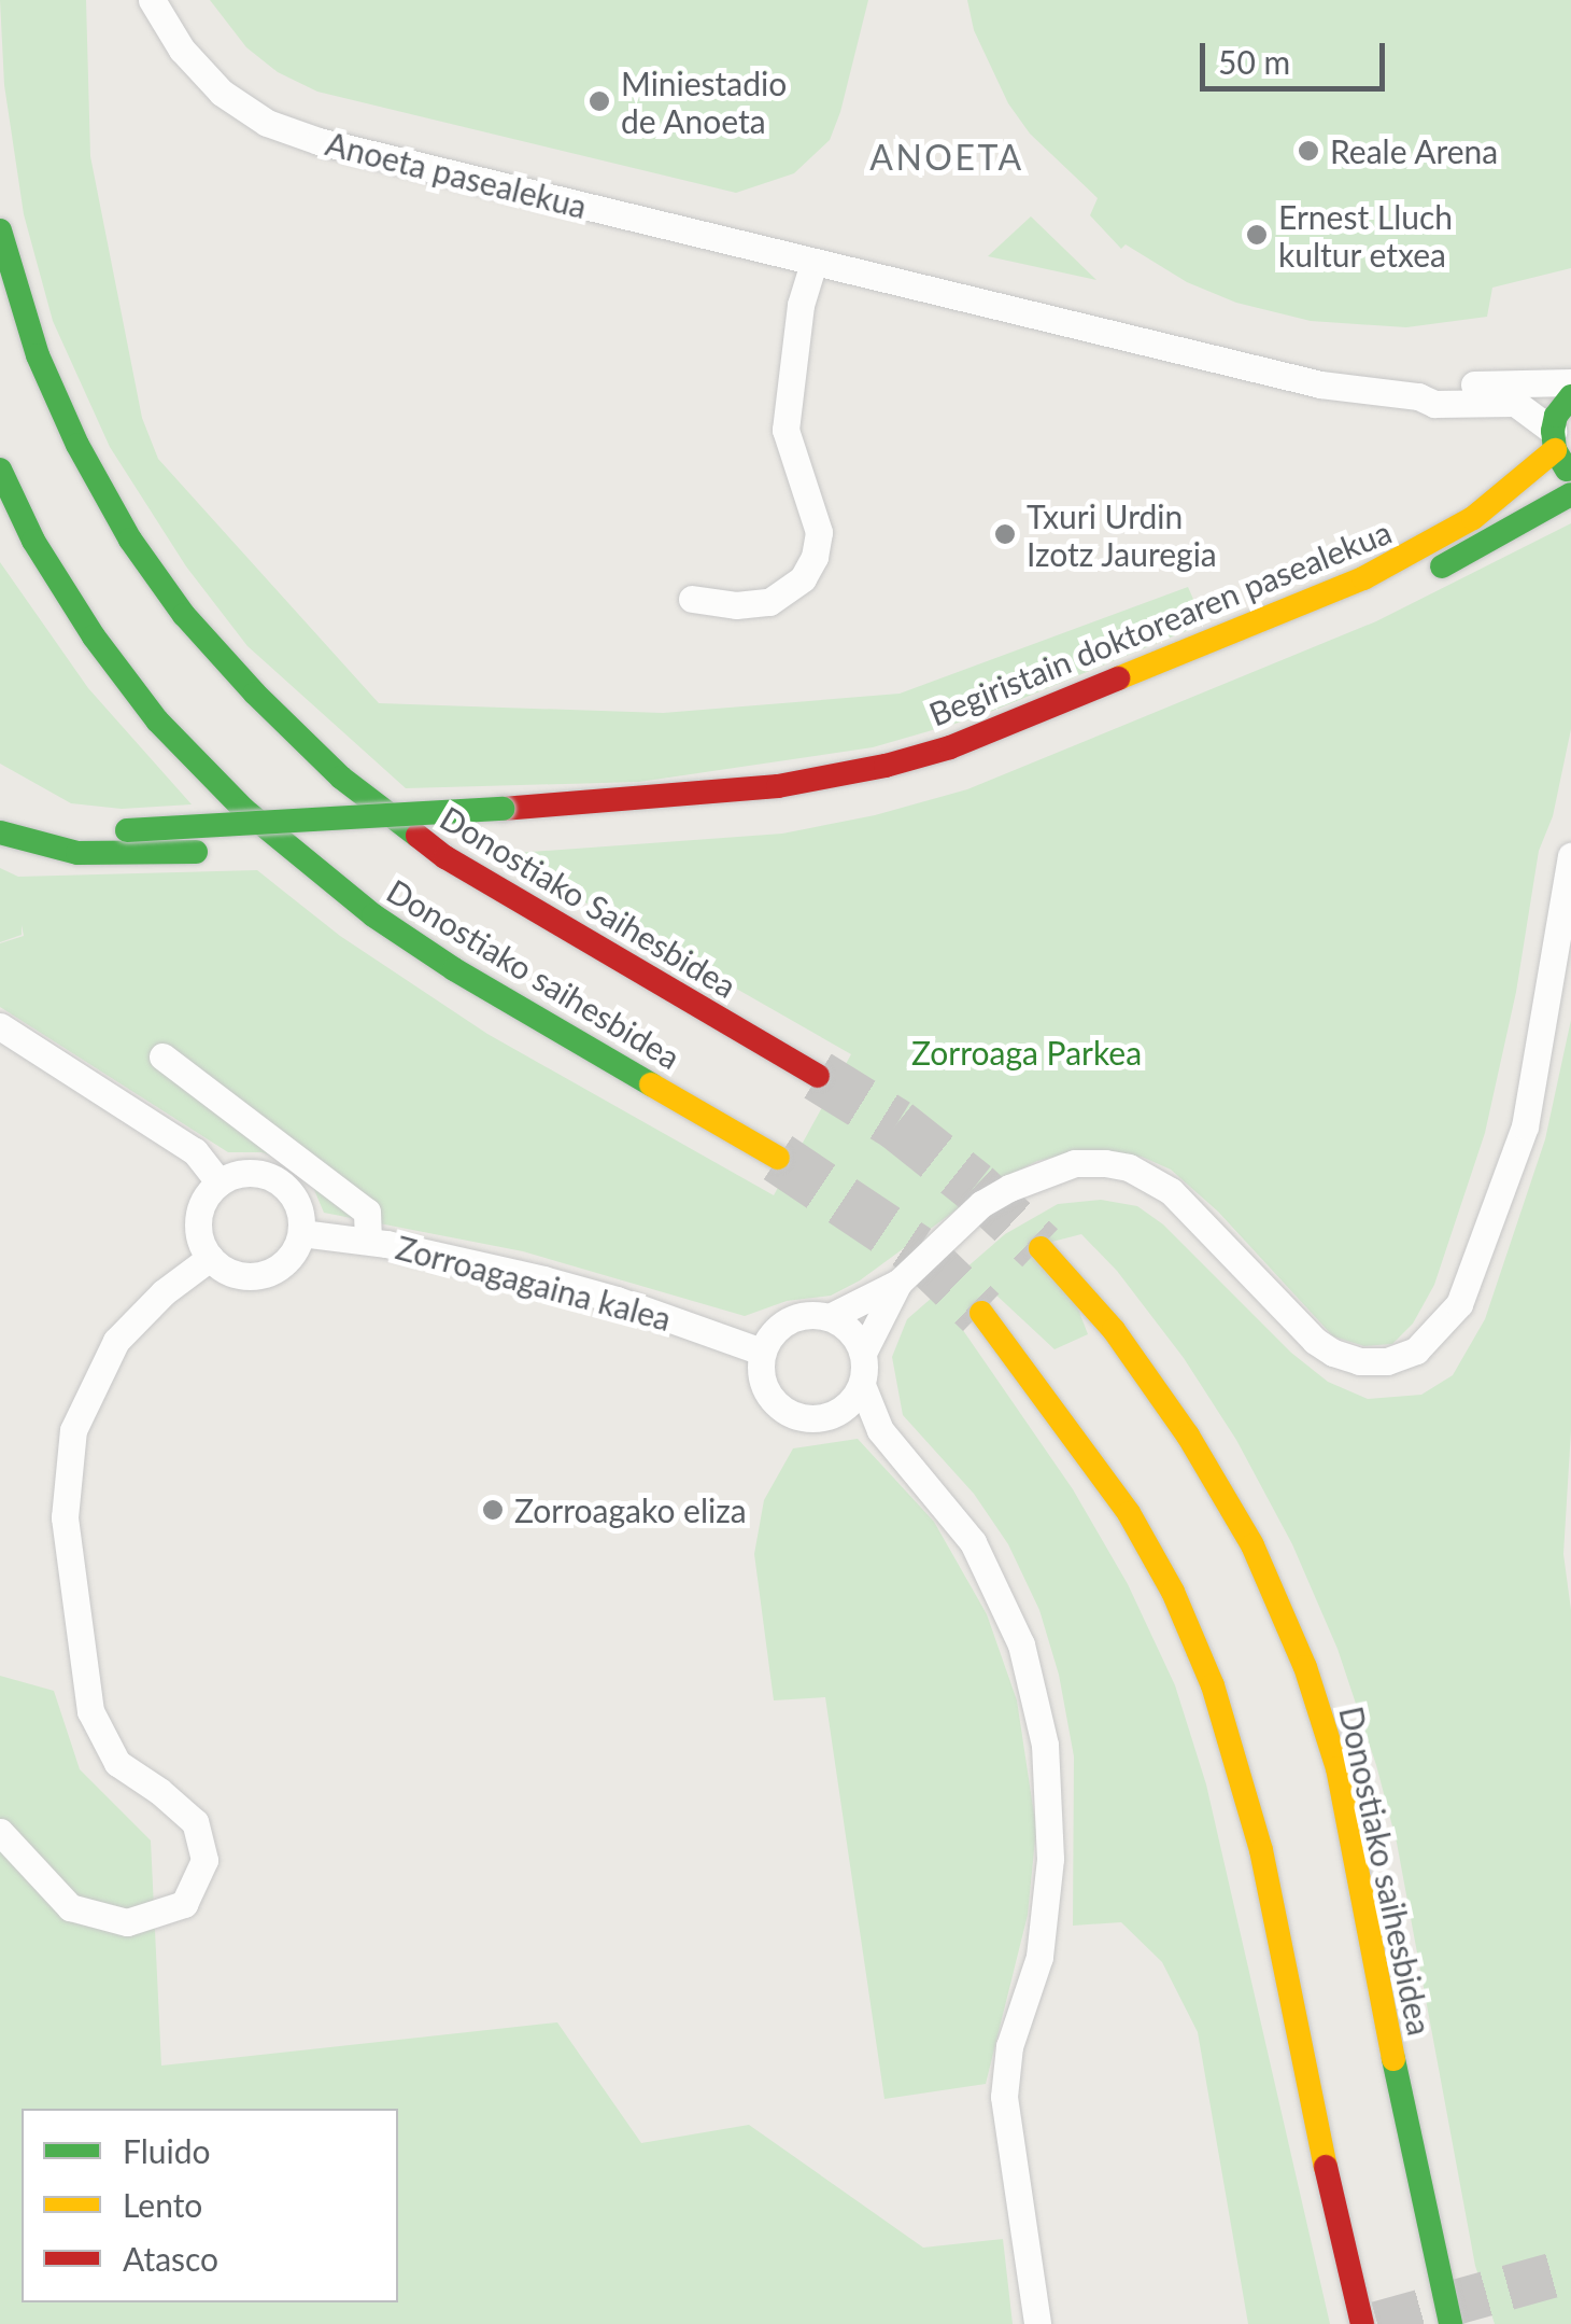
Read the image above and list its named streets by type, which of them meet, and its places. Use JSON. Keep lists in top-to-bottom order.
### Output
{
  "streets": {
    "main road": ["Begiristain doktorearen pasealekua", "Donostiako Saihesbidea", "Donostiako saihesbidea"],
    "street": ["Anoeta pasealekua", "Zorroagagaina kalea"]
  },
  "crossings": [
    ["Anoeta pasealekua", "Begiristain doktorearen pasealekua"]
  ],
  "districts": ["ANOETA"],
  "parks": ["Zorroaga Parkea"],
  "places": [
    "Miniestadio de Anoeta",
    "Reale Arena",
    "Ernest Lluch kultur etxea",
    "Txuri Urdin Izotz Jauregia",
    "Zorroagako eliza"
  ],
  "legend": ["Fluido", "Lento", "Atasco"],
  "scale_bar": "50 m"
}
